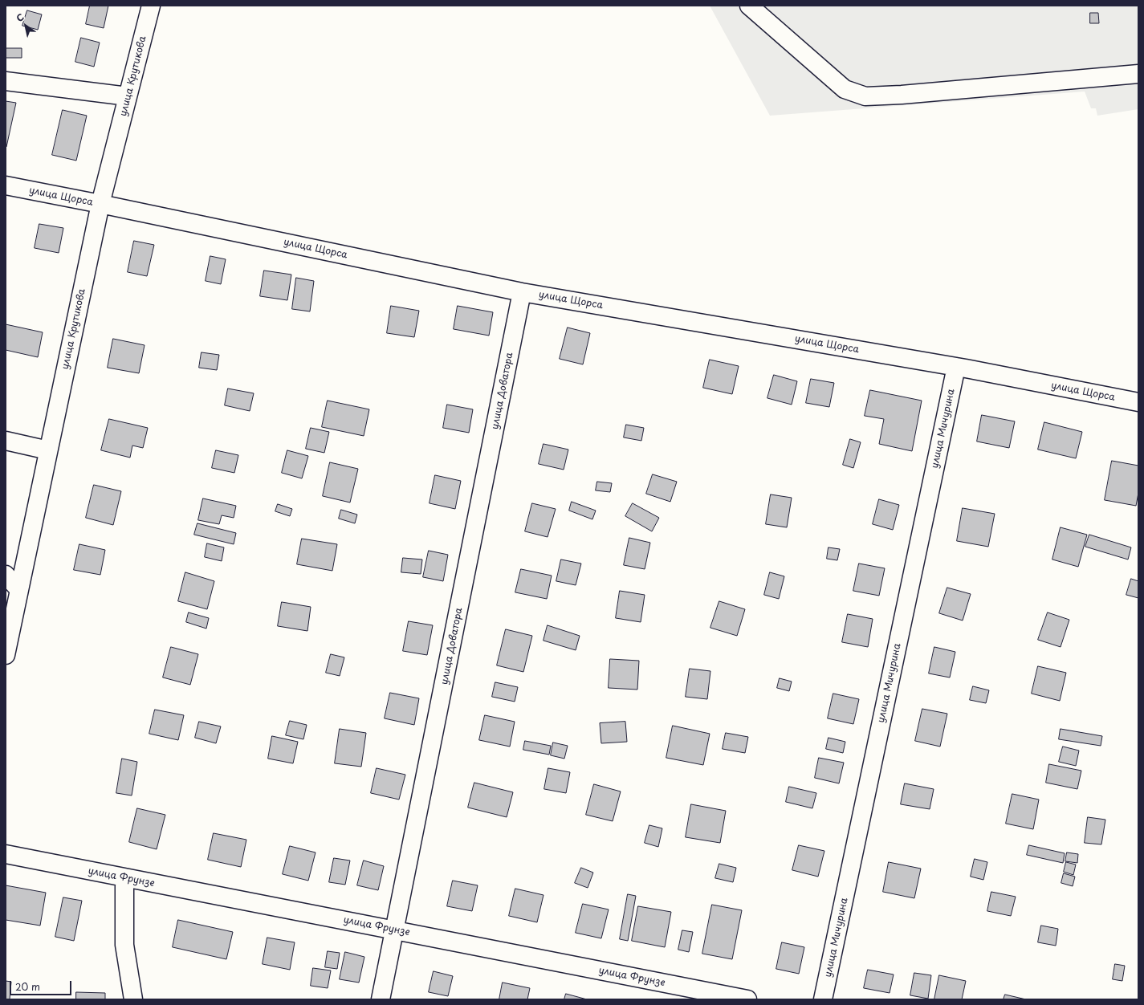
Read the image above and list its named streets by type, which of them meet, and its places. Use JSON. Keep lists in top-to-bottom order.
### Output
{
  "streets": {
    "street": [
      "улица Крутикова",
      "улица Щорса",
      "улица Доватора",
      "улица Мичурина",
      "улица Фрунзе"
    ]
  },
  "crossings": [
    ["улица Крутикова", "улица Щорса"],
    ["улица Щорса", "улица Доватора"],
    ["улица Щорса", "улица Мичурина"],
    ["улица Доватора", "улица Фрунзе"]
  ],
  "scale_bar": "20 m",
  "north": "top left"
}
